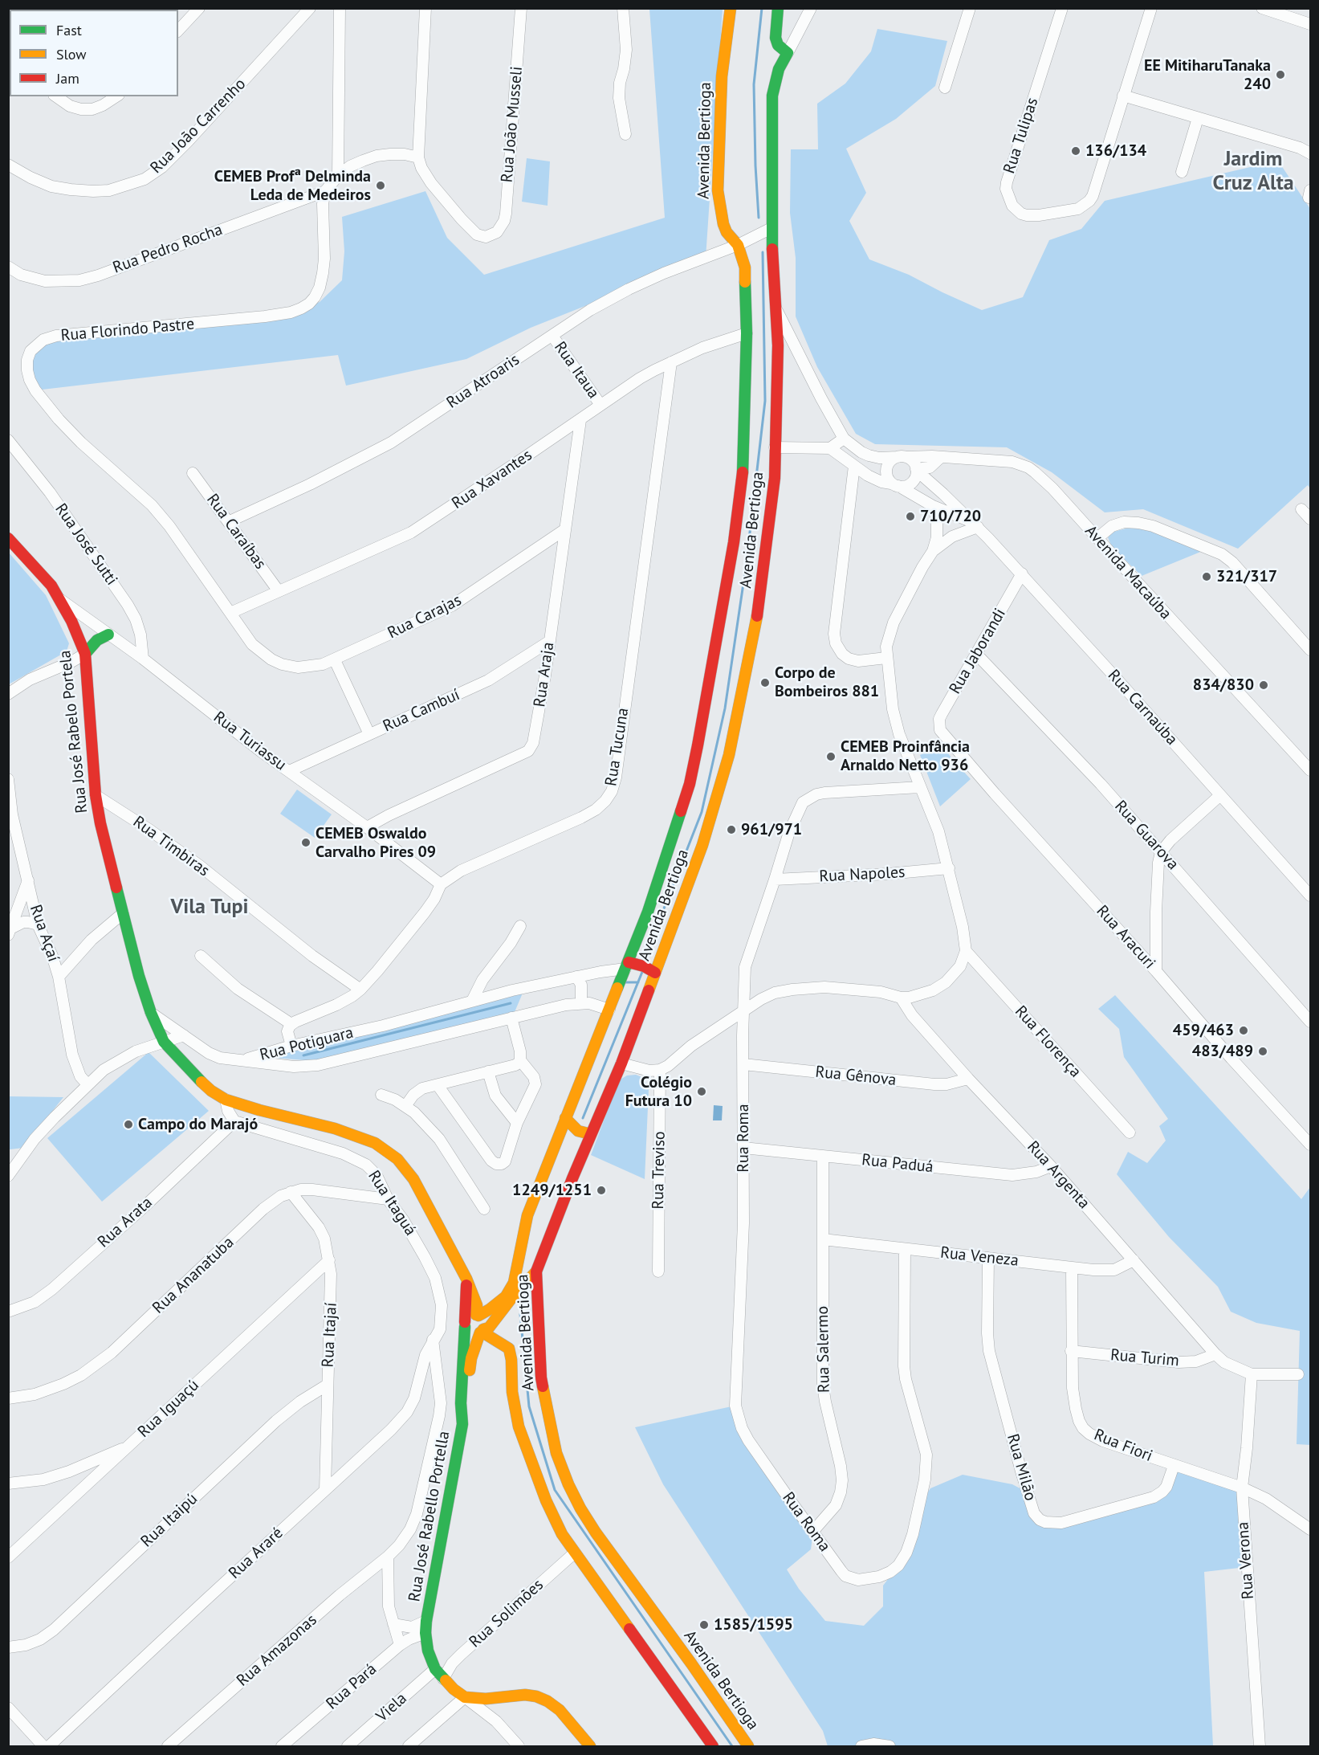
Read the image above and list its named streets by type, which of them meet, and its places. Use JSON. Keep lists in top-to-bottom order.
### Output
{
  "streets": {
    "street": [
      "Rua João Musseli",
      "Rua João Carrenho",
      "Rua Tulipas",
      "Avenida Bertioga",
      "Rua Pedro Rocha",
      "Rua Florindo Pastre",
      "Rua Itaua",
      "Rua Atroaris",
      "Rua Xavantes",
      "Rua Caraíbas",
      "Rua José Sutti",
      "Avenida Macaúba",
      "Rua Carajas",
      "Rua Jaborandi",
      "Rua Araja",
      "Rua Carnaúba",
      "Rua Cambuí",
      "Rua José Rabelo Portela",
      "Rua Turiassu",
      "Rua Tucuna",
      "Rua Guarova",
      "Rua Timbiras",
      "Rua Napoles",
      "Rua Açaí",
      "Rua Aracuri",
      "Rua Florença",
      "Rua Potiguara",
      "Rua Gênova",
      "Rua Roma",
      "Rua Paduá",
      "Rua Treviso",
      "Rua Argenta",
      "Rua Itaguá",
      "Rua Arata",
      "Rua Veneza",
      "Rua Ananatuba",
      "Rua Itajaí",
      "Rua Salermo",
      "Rua Turim",
      "Rua Iguaçú",
      "Rua Fiori",
      "Rua Milão",
      "Rua José Rabello Portella",
      "Rua Itaipú",
      "Rua Araré",
      "Rua Verona",
      "Rua Solimões",
      "Rua Amazonas",
      "Rua Pará",
      "Viela"
    ]
  },
  "crossings": [
    ["Avenida Bertioga", "Rua Atroaris"],
    ["Avenida Bertioga", "Rua Xavantes"],
    ["Avenida Bertioga", "Rua José Rabelo Portela"],
    ["Avenida Bertioga", "Rua Potiguara"],
    ["Avenida Bertioga", "Rua José Rabello Portella"],
    ["Avenida Bertioga", "Rua Solimões"],
    ["Rua Pedro Rocha", "Rua Florindo Pastre"],
    ["Rua Florindo Pastre", "Rua Xavantes"],
    ["Rua Florindo Pastre", "Rua Carajas"],
    ["Rua Itaua", "Rua Atroaris"],
    ["Rua Itaua", "Rua Xavantes"],
    ["Rua Atroaris", "Rua Caraíbas"],
    ["Rua Xavantes", "Rua Caraíbas"],
    ["Rua Xavantes", "Rua Araja"],
    ["Rua Xavantes", "Rua Tucuna"],
    ["Rua José Sutti", "Rua Turiassu"],
    ["Avenida Macaúba", "Rua Carnaúba"],
    ["Rua Carajas", "Rua Araja"],
    ["Rua Jaborandi", "Rua Carnaúba"],
    ["Rua Jaborandi", "Rua Guarova"],
    ["Rua Jaborandi", "Rua Aracuri"],
    ["Rua Araja", "Rua Cambuí"],
    ["Rua Araja", "Rua Turiassu"],
    ["Rua Cambuí", "Rua Turiassu"],
    ["Rua José Rabelo Portela", "Rua Turiassu"],
    ["Rua José Rabelo Portela", "Rua Timbiras"],
    ["Rua José Rabelo Portela", "Rua José Rabello Portella"],
    ["Rua Turiassu", "Rua Tucuna"],
    ["Rua Tucuna", "Rua Timbiras"],
    ["Rua Napoles", "Rua Roma"],
    ["Rua Gênova", "Rua Roma"],
    ["Rua Gênova", "Rua Argenta"],
    ["Rua Roma", "Rua Paduá"],
    ["Rua Roma", "Rua Veneza"],
    ["Rua Roma", "Rua Salermo"],
    ["Rua Paduá", "Rua Argenta"],
    ["Rua Paduá", "Rua Salermo"],
    ["Rua Argenta", "Rua Veneza"],
    ["Rua Argenta", "Rua Turim"],
    ["Rua Itaguá", "Rua Arata"],
    ["Rua Itaguá", "Rua Ananatuba"],
    ["Rua Itaguá", "Rua Araré"],
    ["Rua Itaguá", "Rua Amazonas"],
    ["Rua Veneza", "Rua Salermo"],
    ["Rua Veneza", "Rua Fiori"],
    ["Rua Veneza", "Rua Milão"],
    ["Rua Ananatuba", "Rua Itajaí"],
    ["Rua Itajaí", "Rua Iguaçú"],
    ["Rua Itajaí", "Rua Itaipú"],
    ["Rua Itajaí", "Rua Araré"],
    ["Rua Turim", "Rua Fiori"],
    ["Rua Fiori", "Rua Milão"],
    ["Rua Fiori", "Rua Verona"],
    ["Rua José Rabello Portella", "Rua Solimões"],
    ["Rua José Rabello Portella", "Rua Pará"],
    ["Rua José Rabello Portella", "Viela"],
    ["Rua Araré", "Rua Amazonas"]
  ],
  "districts": ["Jardim Cruz Alta", "Vila Tupi"],
  "places": [
    "EE MitiharuTanaka 240",
    "136/134",
    "CEMEB Profª Delminda Leda de Medeiros",
    "710/720",
    "321/317",
    "Corpo de Bombeiros 881",
    "834/830",
    "CEMEB Proinfância Arnaldo Netto 936",
    "961/971",
    "CEMEB Oswaldo Carvalho Pires 09",
    "459/463",
    "483/489",
    "Colégio Futura 10",
    "Campo do Marajó",
    "1249/1251",
    "1585/1595"
  ],
  "legend": ["Fast", "Slow", "Jam"]
}
